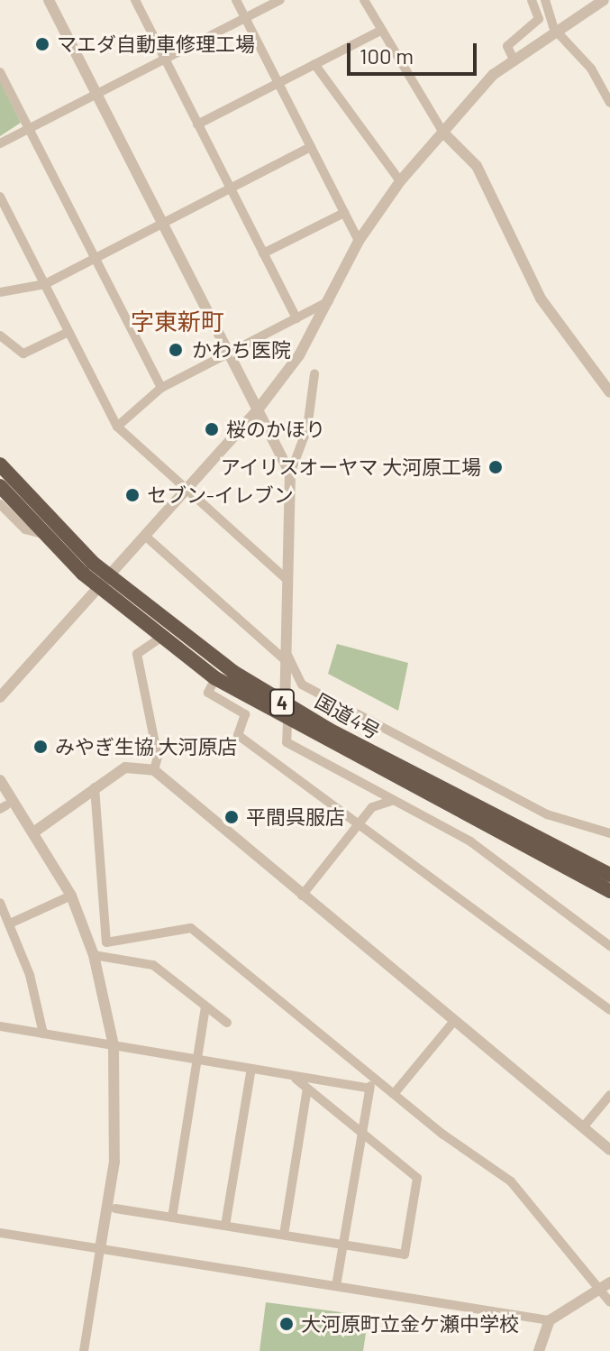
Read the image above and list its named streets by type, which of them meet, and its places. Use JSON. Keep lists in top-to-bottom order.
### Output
{
  "streets": {
    "highway": ["4", "国道4号"]
  },
  "districts": ["字東新町"],
  "places": [
    "マエダ自動車修理工場",
    "かわち医院",
    "桜のかほり",
    "アイリスオーヤマ 大河原工場",
    "セブン-イレブン",
    "みやぎ生協 大河原店",
    "平間呉服店",
    "大河原町立金ケ瀬中学校"
  ],
  "scale_bar": "100 m"
}
